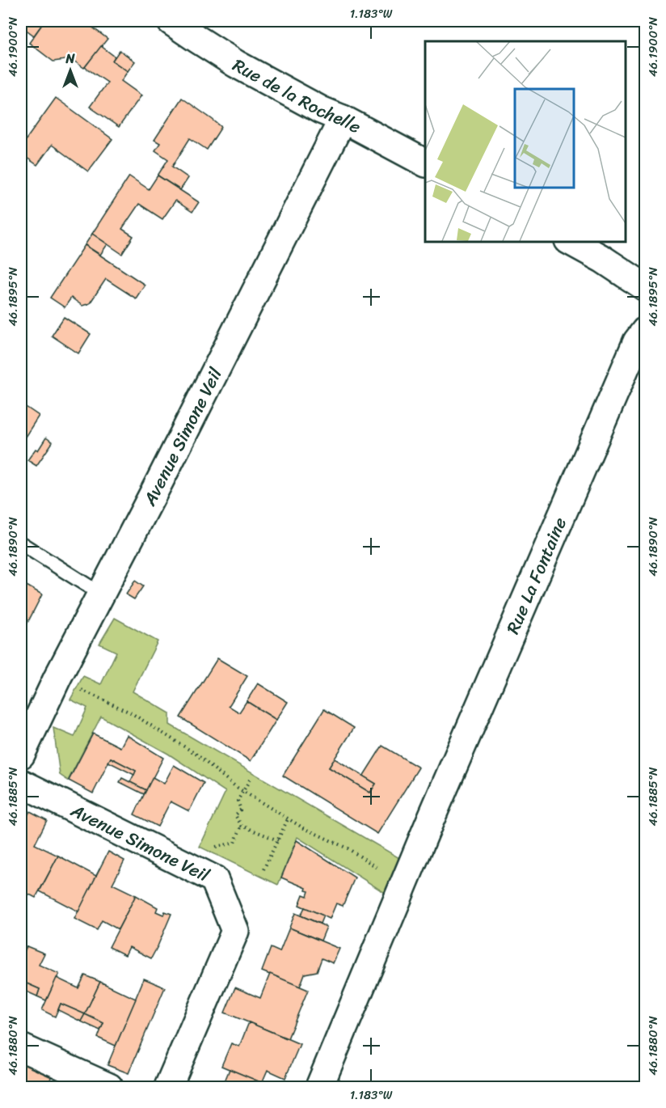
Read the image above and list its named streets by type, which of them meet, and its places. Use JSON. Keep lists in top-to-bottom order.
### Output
{
  "streets": {
    "street": ["Rue de la Rochelle", "Avenue Simone Veil", "Rue La Fontaine"]
  },
  "crossings": [
    ["Rue de la Rochelle", "Avenue Simone Veil"]
  ],
  "north": "top",
  "coordinates": [
    "1.183°W",
    "46.1900°N",
    "46.1895°N",
    "46.1890°N",
    "46.1885°N",
    "46.1880°N"
  ]
}
